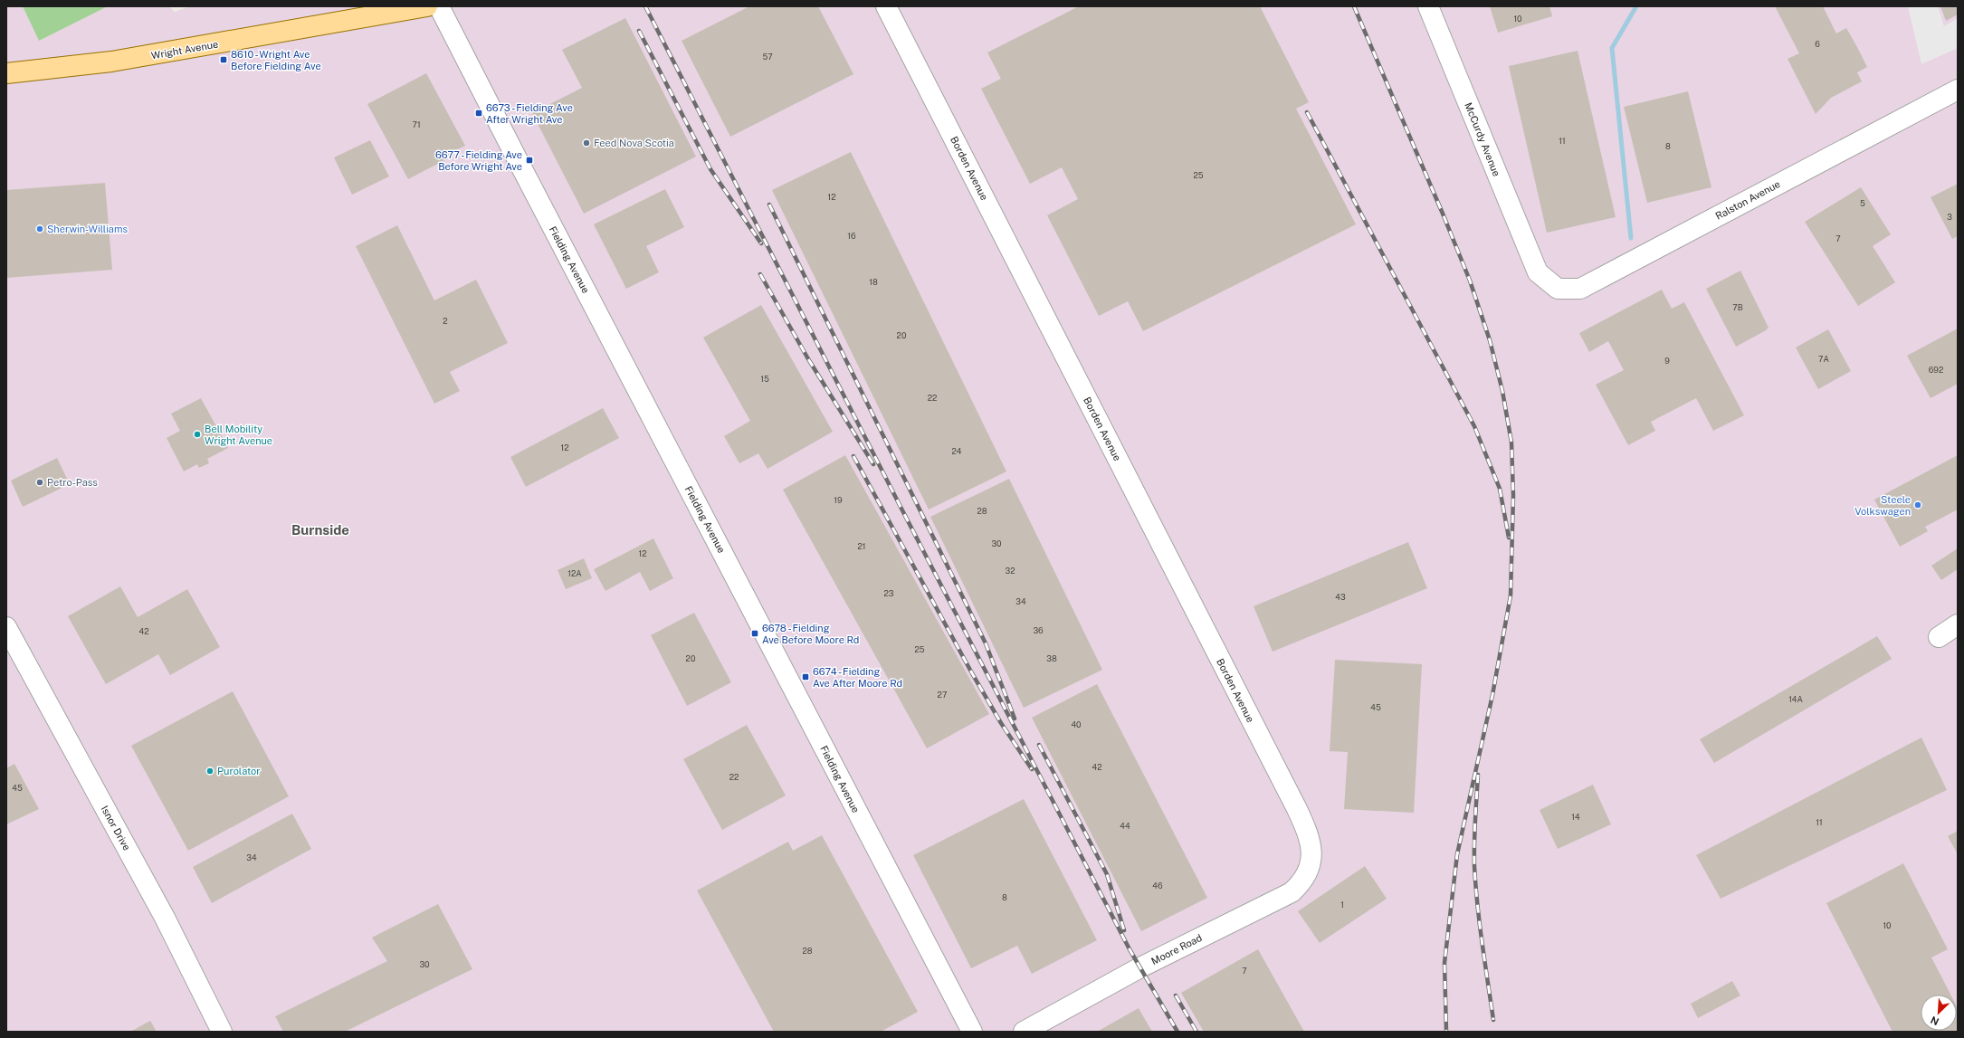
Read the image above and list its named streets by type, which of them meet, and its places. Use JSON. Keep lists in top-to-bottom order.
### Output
{
  "streets": {
    "main road": ["Wright Avenue"],
    "street": [
      "McCurdy Avenue",
      "Borden Avenue",
      "Ralston Avenue",
      "Fielding Avenue",
      "Isnor Drive",
      "Moore Road"
    ]
  },
  "crossings": [
    ["McCurdy Avenue", "Ralston Avenue"],
    ["Borden Avenue", "Moore Road"]
  ],
  "districts": ["Burnside"],
  "places": {
    "transit": [
      "8610 - Wright Ave Before Fielding Ave",
      "6673 - Fielding Ave After Wright Ave",
      "6677 - Fielding Ave Before Wright Ave",
      "6678 - Fielding Ave Before Moore Rd",
      "6674 - Fielding Ave After Moore Rd"
    ],
    "other": [
      "Feed Nova Scotia",
      "Sherwin-Williams",
      "Bell Mobility Wright Avenue",
      "Petro-Pass",
      "Steele Volkswagen",
      "Purolator"
    ]
  },
  "house_numbers": [
    "10",
    "6",
    "57",
    "71",
    "11",
    "8",
    "25",
    "12",
    "5",
    "3",
    "16",
    "7",
    "18",
    "7B",
    "2",
    "20",
    "7A",
    "9",
    "692",
    "15",
    "22",
    "12",
    "24",
    "19",
    "28",
    "30",
    "21",
    "12",
    "32",
    "12A",
    "23",
    "43",
    "34",
    "36",
    "42",
    "25",
    "20",
    "38",
    "27",
    "14A",
    "45",
    "40",
    "42",
    "22",
    "45",
    "14",
    "11",
    "44",
    "34",
    "46",
    "8",
    "1",
    "10",
    "28",
    "30",
    "7"
  ],
  "north": "bottom left"
}
